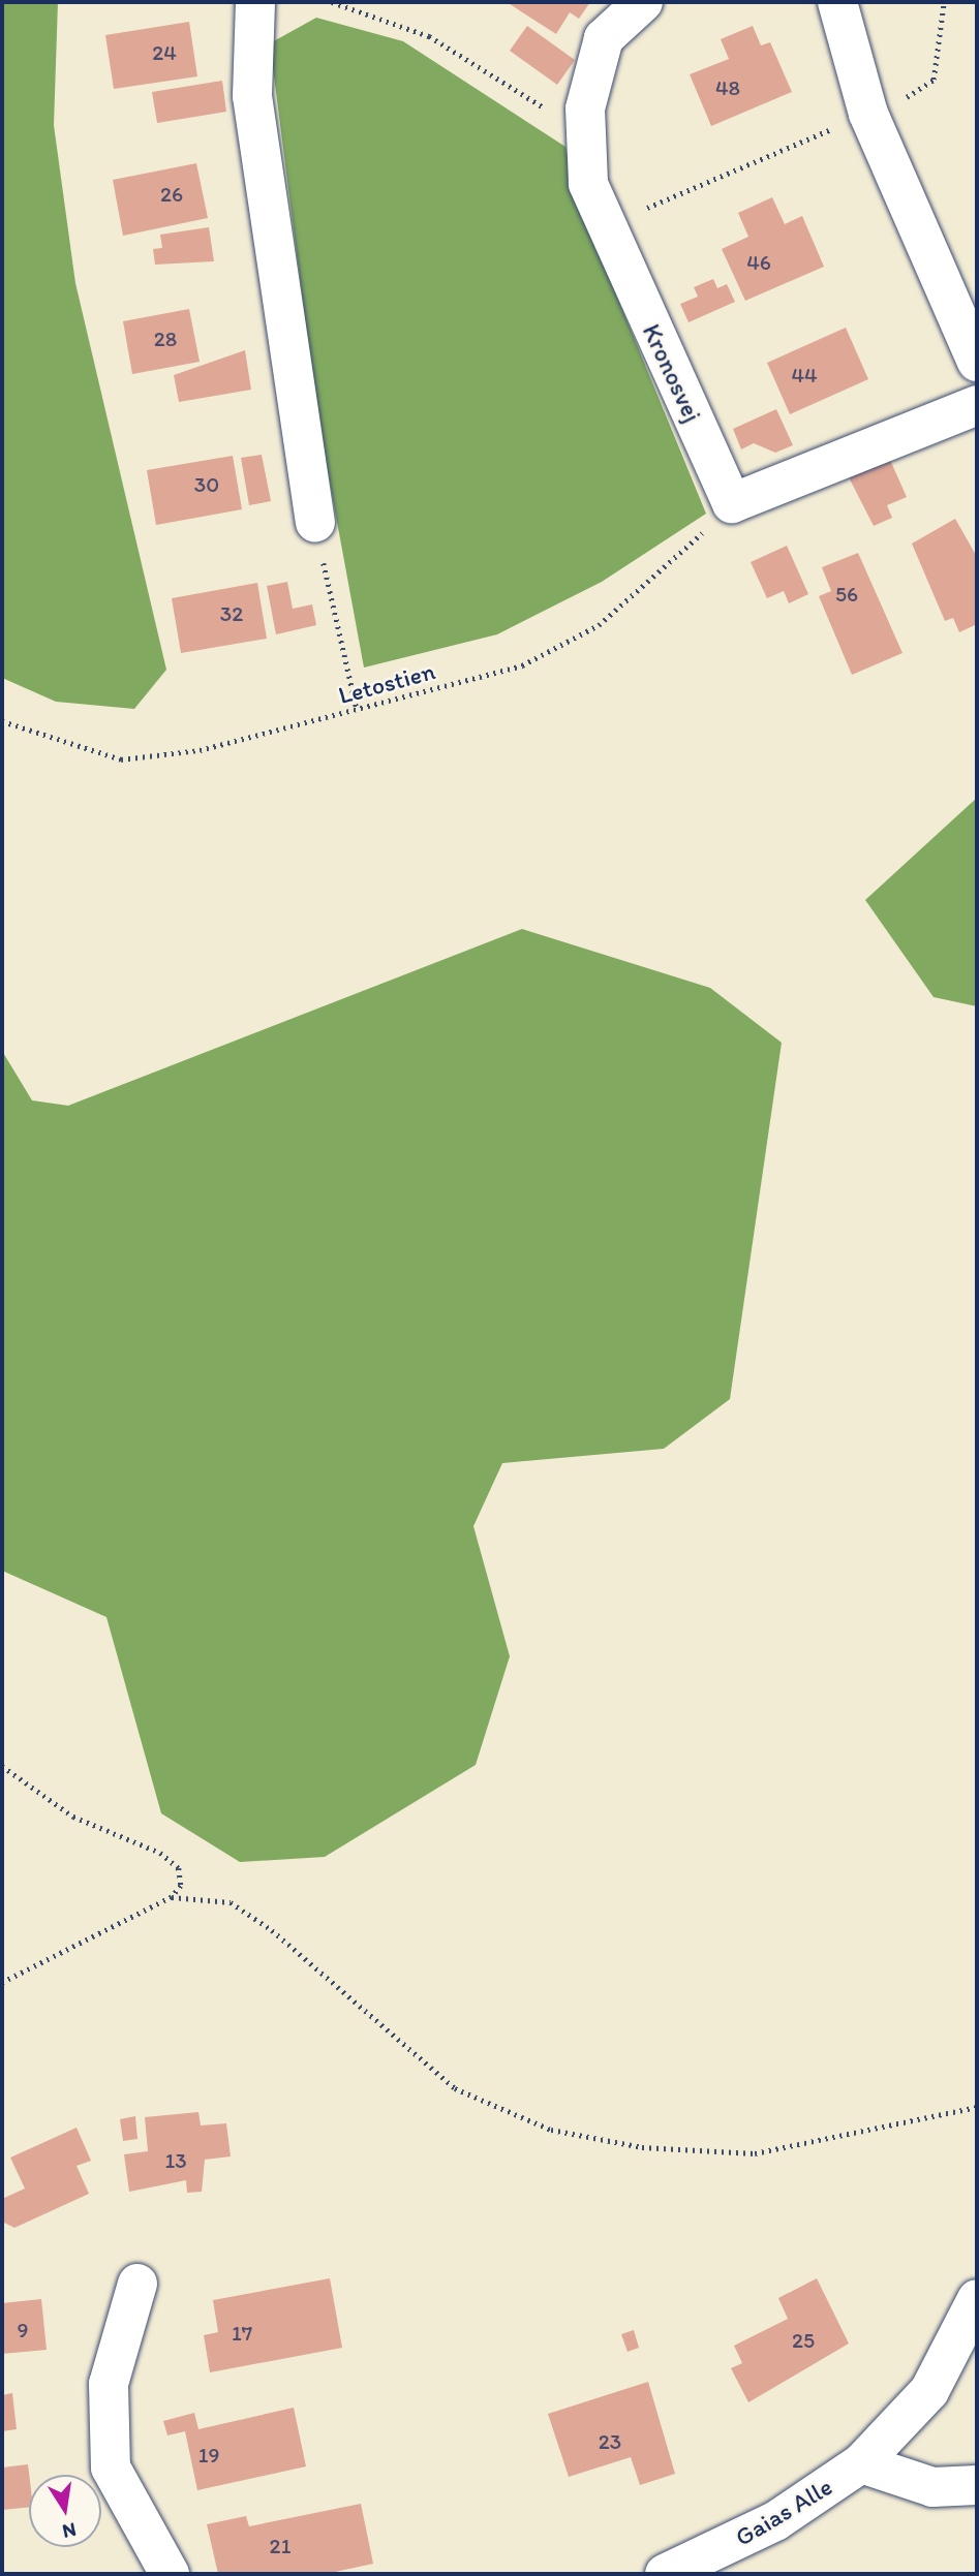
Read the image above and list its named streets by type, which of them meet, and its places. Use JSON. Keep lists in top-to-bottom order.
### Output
{
  "streets": {
    "street": ["Kronosvej", "Gaias Alle"],
    "path": ["Letostien"]
  },
  "crossings": [
    ["Kronosvej", "Letostien"]
  ],
  "house_numbers": [
    "24",
    "48",
    "26",
    "46",
    "28",
    "44",
    "30",
    "56",
    "32",
    "13",
    "9",
    "17",
    "25",
    "23",
    "19",
    "21"
  ],
  "north": "bottom"
}
